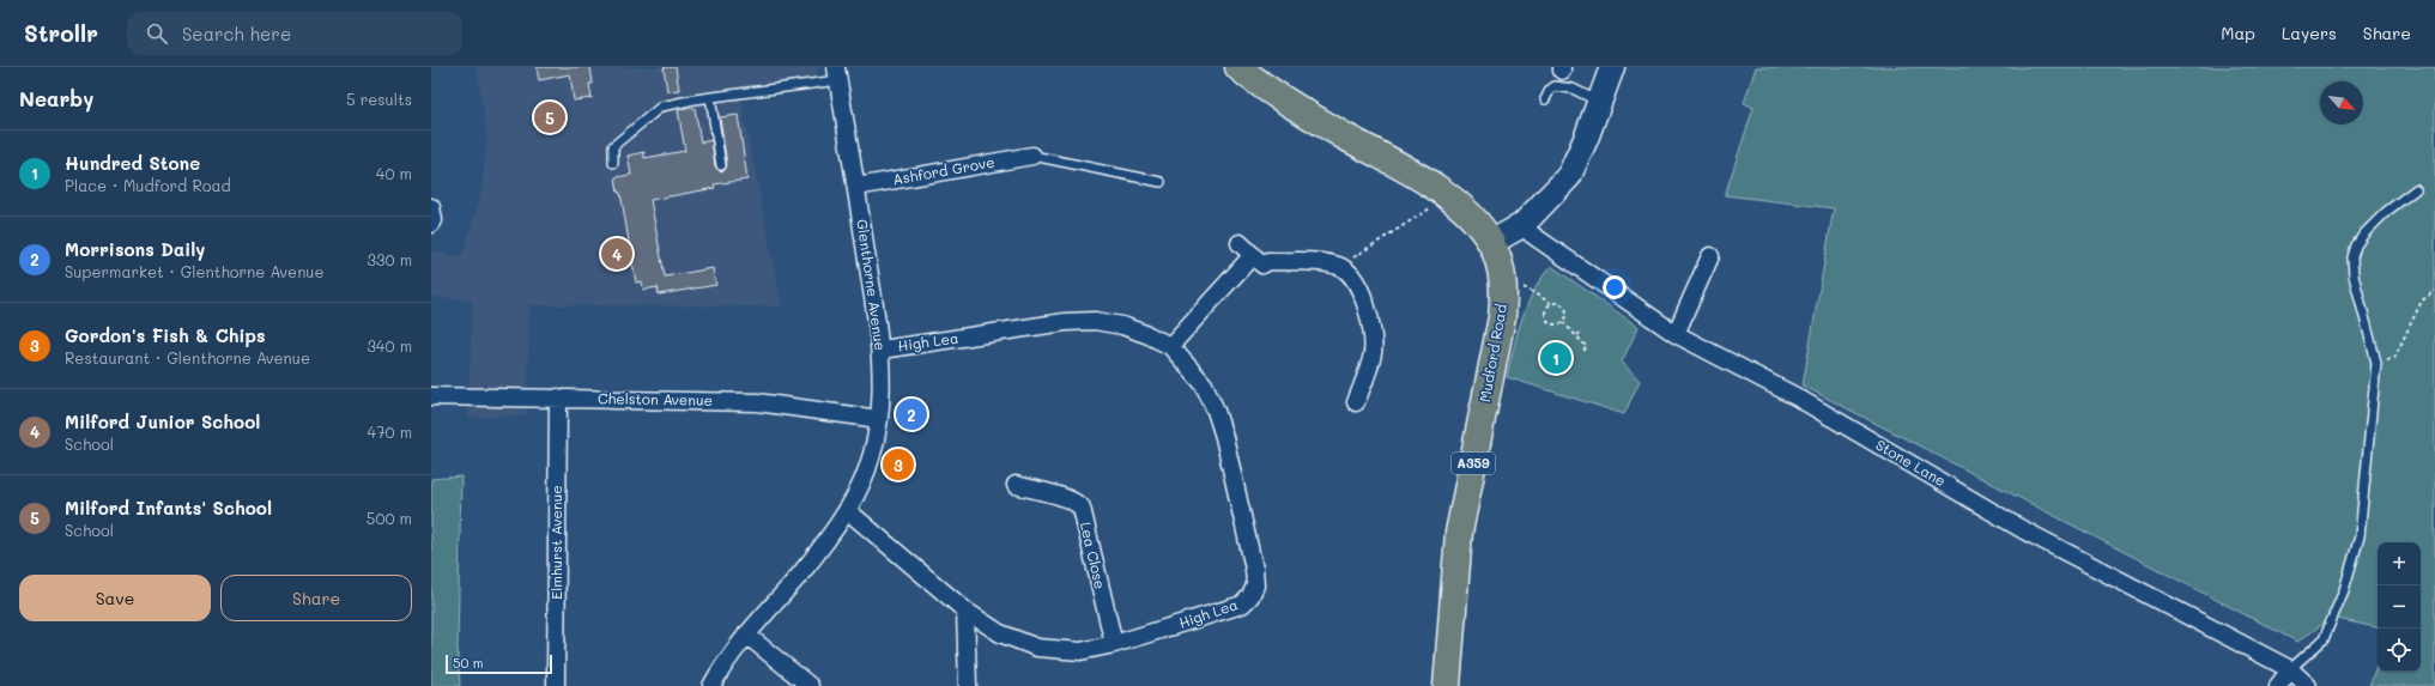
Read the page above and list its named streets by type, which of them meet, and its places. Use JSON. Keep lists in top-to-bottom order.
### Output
{
  "streets": {
    "main road": ["Mudford Road", "A359"],
    "street": [
      "Ashford Grove",
      "Glenthorne Avenue",
      "High Lea",
      "Chelston Avenue",
      "Stone Lane",
      "Elmhurst Avenue",
      "Lea Close"
    ]
  },
  "crossings": [
    ["Ashford Grove", "Glenthorne Avenue"],
    ["Glenthorne Avenue", "High Lea"],
    ["Glenthorne Avenue", "Chelston Avenue"],
    ["High Lea", "Lea Close"],
    ["Chelston Avenue", "Elmhurst Avenue"]
  ],
  "scale_bar": "50 m",
  "north": "bottom right",
  "page": {
    "header": "Strollr",
    "search": "Search here",
    "nav": ["Map", "Layers", "Share"],
    "heading": ["Nearby", "5 results"],
    "pins": [
      "5",
      "4",
      "1",
      "2",
      "3"
    ],
    "list": [
      {
        "mark": "1",
        "name": "Hundred Stone",
        "note": "Place · Mudford Road",
        "value": "40 m"
      },
      {
        "mark": "2",
        "name": "Morrisons Daily",
        "note": "Supermarket · Glenthorne Avenue",
        "value": "330 m"
      },
      {
        "mark": "3",
        "name": "Gordon's Fish & Chips",
        "note": "Restaurant · Glenthorne Avenue",
        "value": "340 m"
      },
      {
        "mark": "4",
        "name": "Milford Junior School",
        "note": "School",
        "value": "470 m"
      },
      {
        "mark": "5",
        "name": "Milford Infants' School",
        "note": "School",
        "value": "500 m"
      }
    ],
    "map_buttons": ["+", "−"],
    "buttons": ["Save", "Share"],
    "scale": "50 m"
  }
}
